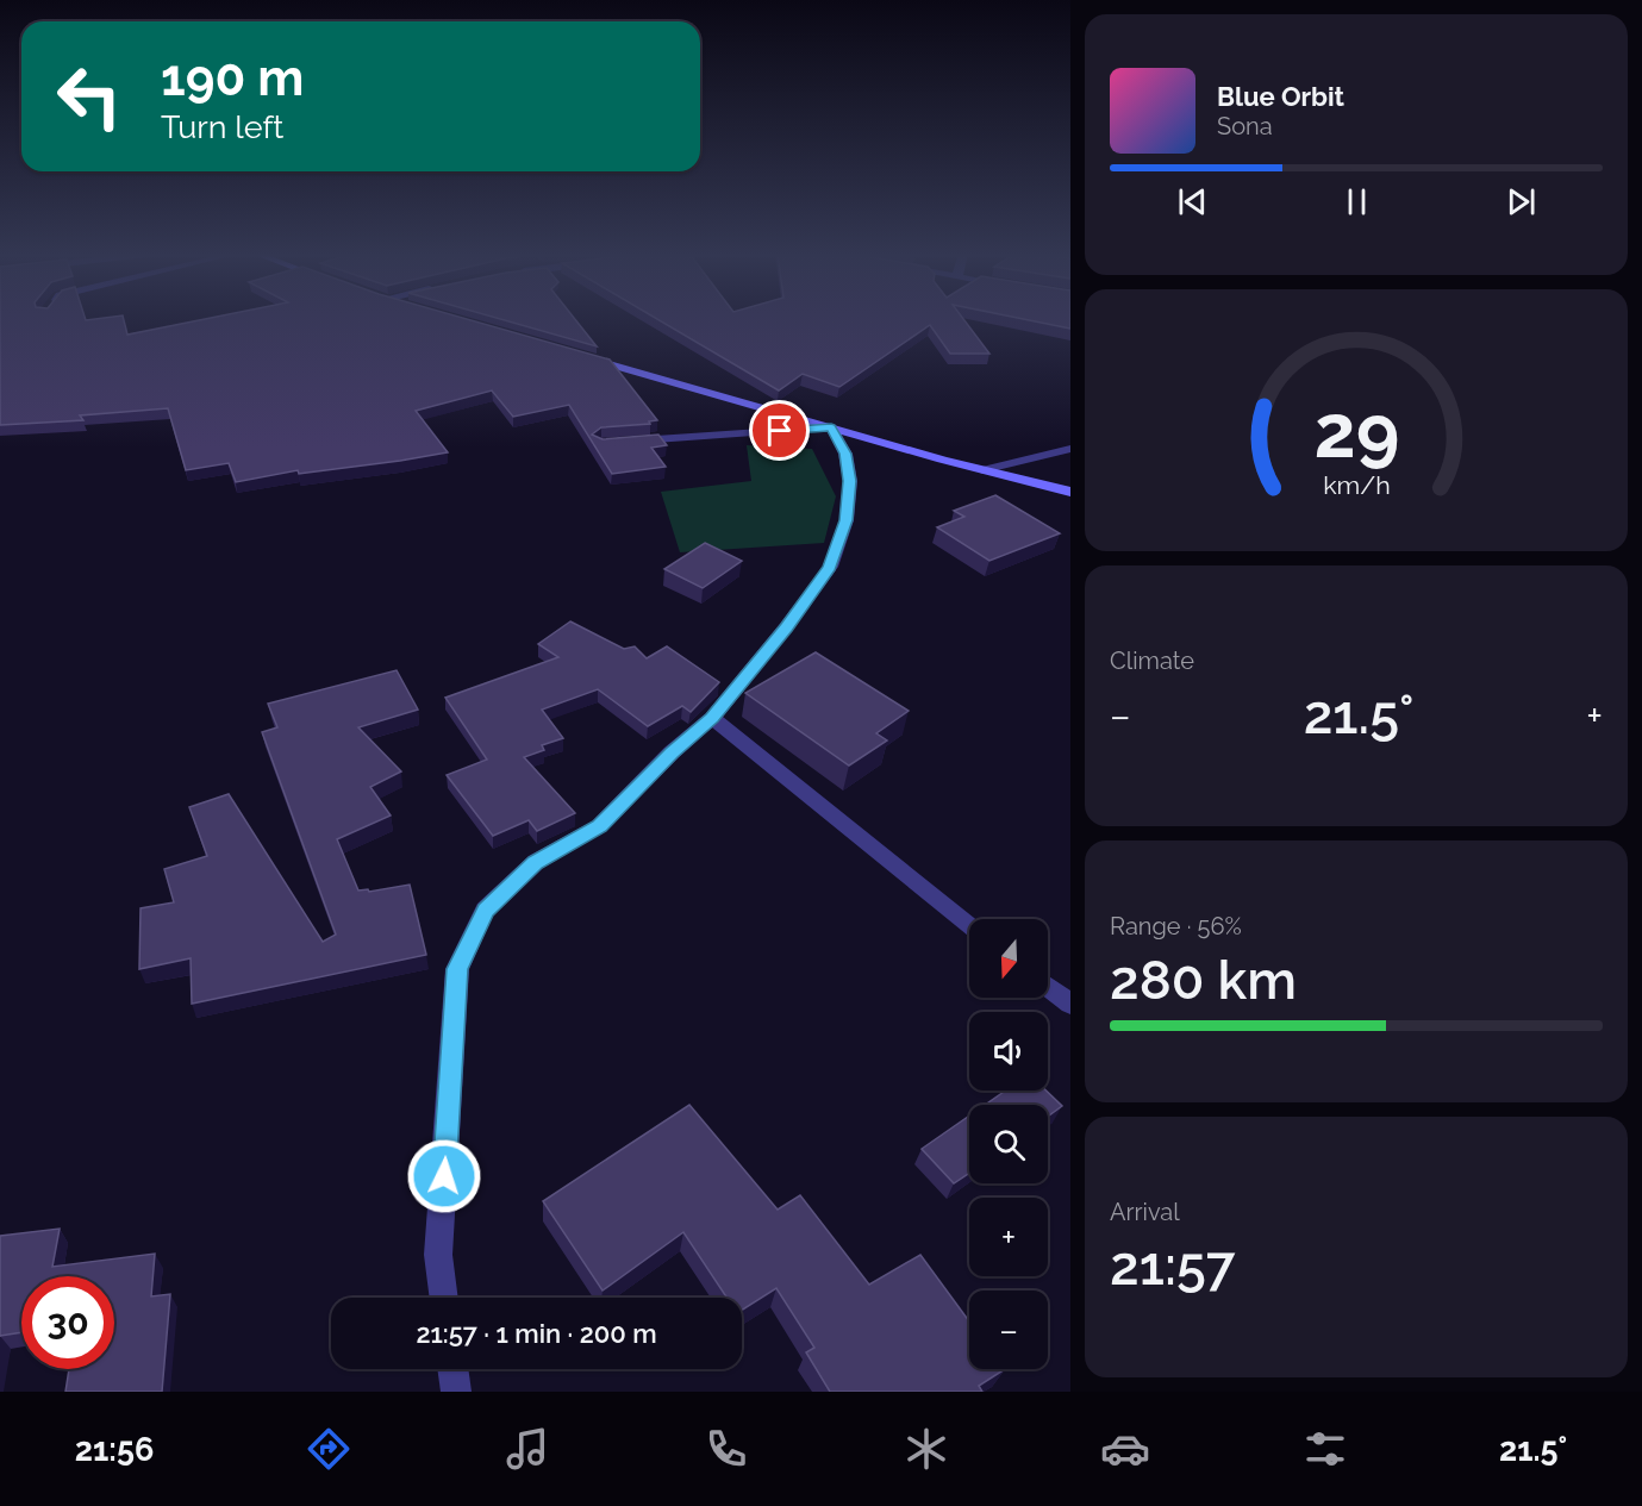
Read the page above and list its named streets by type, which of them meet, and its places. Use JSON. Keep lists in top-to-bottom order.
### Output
{
  "north": "bottom",
  "page": {
    "turn": ["190 m", "Turn left"],
    "song": ["Blue Orbit", "Sona"],
    "tile": [
      "Climate",
      ["Range · 56%", "280 km"],
      ["Arrival", "21:57"]
    ],
    "heat": ["−", "21.5°", "+"],
    "map_buttons": ["+", "−"],
    "limit": "30",
    "trip": "21:57 · 1 min · 200 m",
    "tabs": ["21:56", "21.5°"],
    "gauge": ["29", "km/h"]
  }
}
